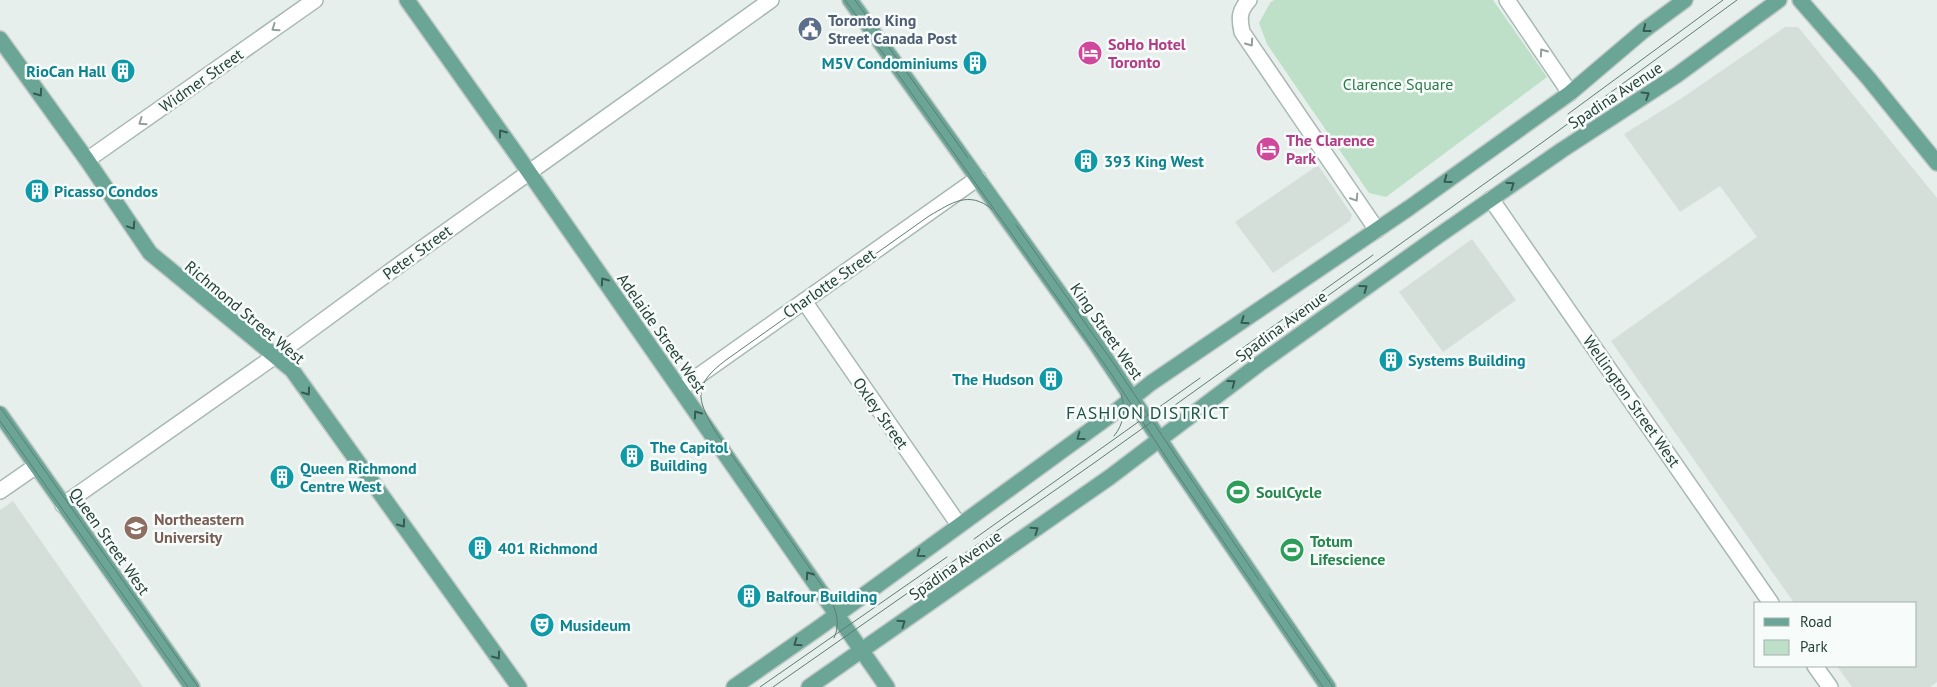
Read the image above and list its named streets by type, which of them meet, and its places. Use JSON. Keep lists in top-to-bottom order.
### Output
{
  "streets": {
    "main road": [
      "Spadina Avenue",
      "Richmond Street West",
      "King Street West",
      "Adelaide Street West",
      "Queen Street West"
    ],
    "street": [
      "Widmer Street",
      "Peter Street",
      "Charlotte Street",
      "Wellington Street West",
      "Oxley Street"
    ]
  },
  "crossings": [
    ["Widmer Street", "Richmond Street West"],
    ["Spadina Avenue", "King Street West"],
    ["Spadina Avenue", "Adelaide Street West"],
    ["Spadina Avenue", "Wellington Street West"],
    ["Spadina Avenue", "Oxley Street"],
    ["Peter Street", "Richmond Street West"],
    ["Peter Street", "Adelaide Street West"],
    ["Peter Street", "Queen Street West"],
    ["Charlotte Street", "King Street West"],
    ["Charlotte Street", "Adelaide Street West"],
    ["Charlotte Street", "Oxley Street"]
  ],
  "one_way": ["Widmer Street", "Richmond Street West", "Adelaide Street West"],
  "districts": ["FASHION DISTRICT"],
  "parks": ["Clarence Square"],
  "places": {
    "public building": ["Toronto King Street Canada Post"],
    "hotel": ["SoHo Hotel Toronto", "The Clarence Park"],
    "building": [
      "M5V Condominiums",
      "RioCan Hall",
      "393 King West",
      "Picasso Condos",
      "Systems Building",
      "The Hudson",
      "The Capitol Building",
      "Queen Richmond Centre West",
      "401 Richmond",
      "Balfour Building"
    ],
    "sports": ["SoulCycle", "Totum Lifescience"],
    "school or university": ["Northeastern University"],
    "theatre": ["Musideum"]
  },
  "legend": ["Road", "Park"]
}
